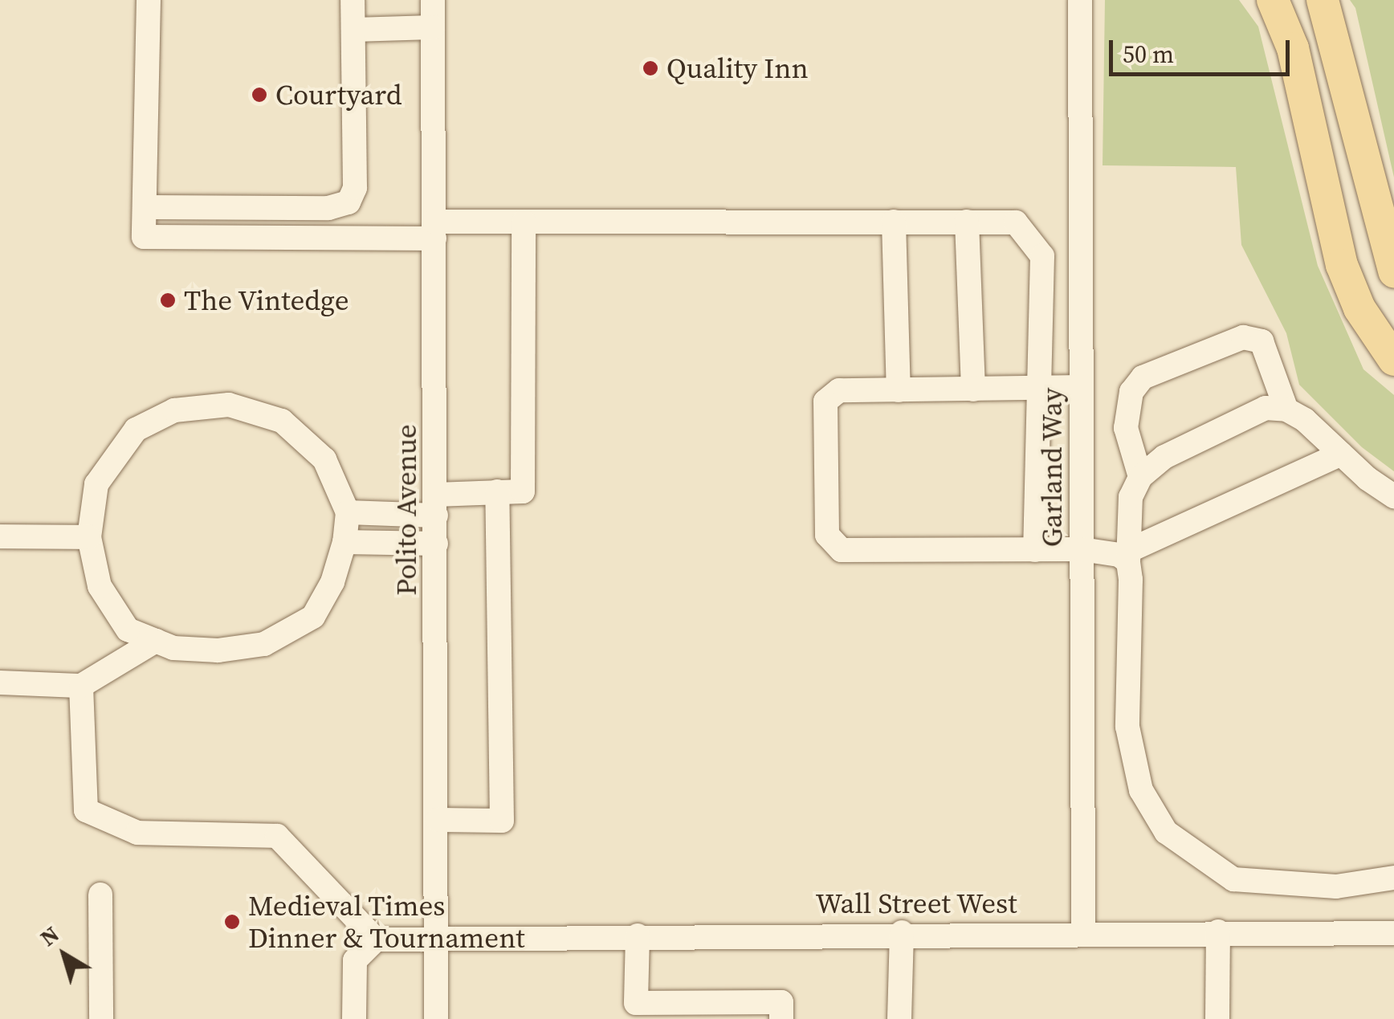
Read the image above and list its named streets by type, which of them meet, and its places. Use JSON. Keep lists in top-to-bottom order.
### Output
{
  "streets": {
    "street": ["Garland Way", "Polito Avenue", "Wall Street West"]
  },
  "crossings": [
    ["Garland Way", "Wall Street West"],
    ["Polito Avenue", "Wall Street West"]
  ],
  "places": [
    "Quality Inn",
    "Courtyard",
    "The Vintedge",
    "Medieval Times Dinner & Tournament"
  ],
  "scale_bar": "50 m",
  "north": "top left"
}
